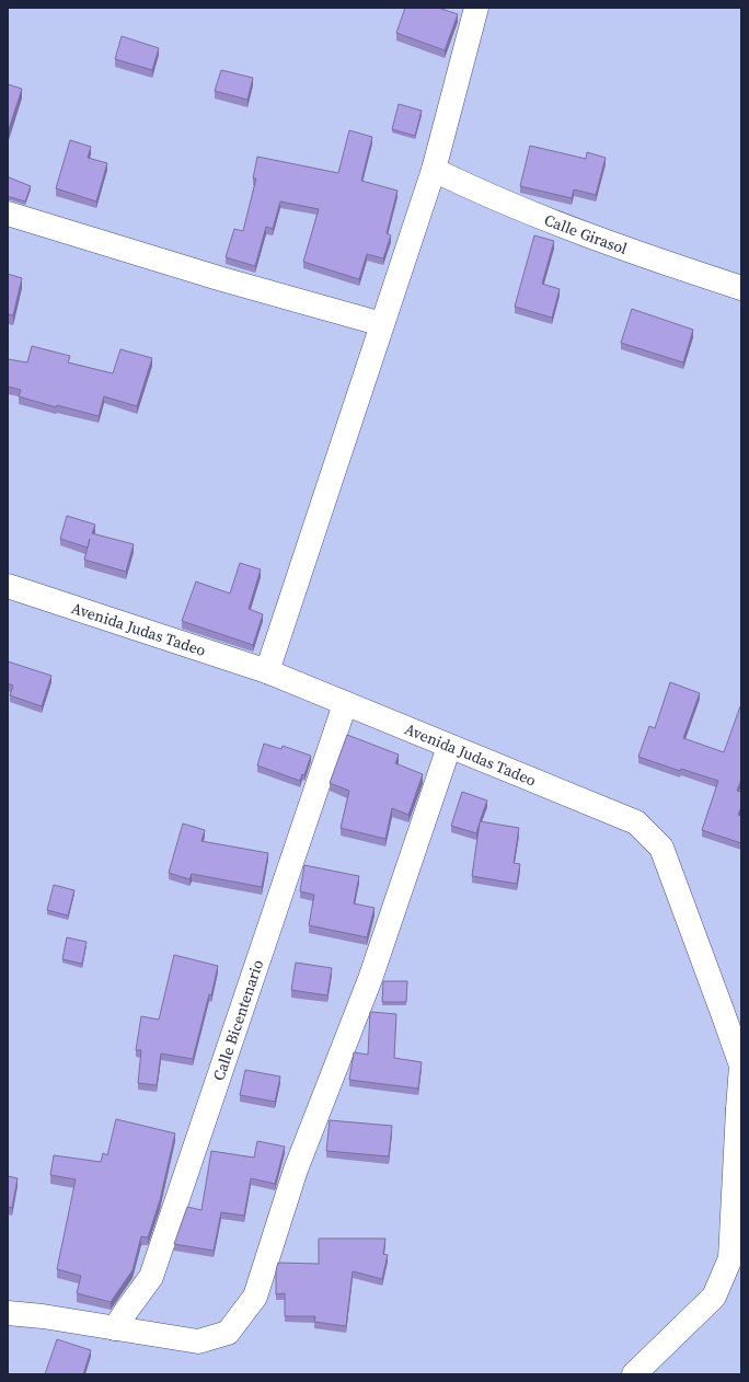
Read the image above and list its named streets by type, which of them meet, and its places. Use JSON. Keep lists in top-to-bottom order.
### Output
{
  "streets": {
    "street": ["Calle Girasol", "Avenida Judas Tadeo", "Calle Bicentenario"]
  },
  "crossings": [
    ["Avenida Judas Tadeo", "Calle Bicentenario"]
  ]
}
